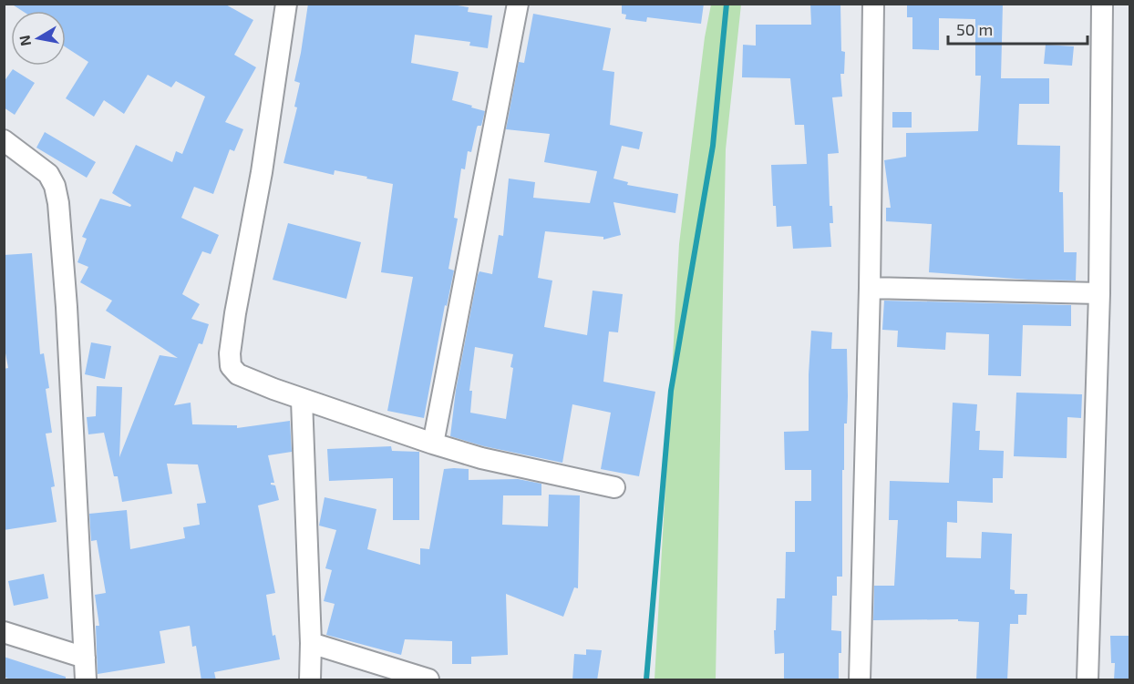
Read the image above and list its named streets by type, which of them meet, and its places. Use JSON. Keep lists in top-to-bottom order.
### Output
{
  "scale_bar": "50 m",
  "north": "left"
}
